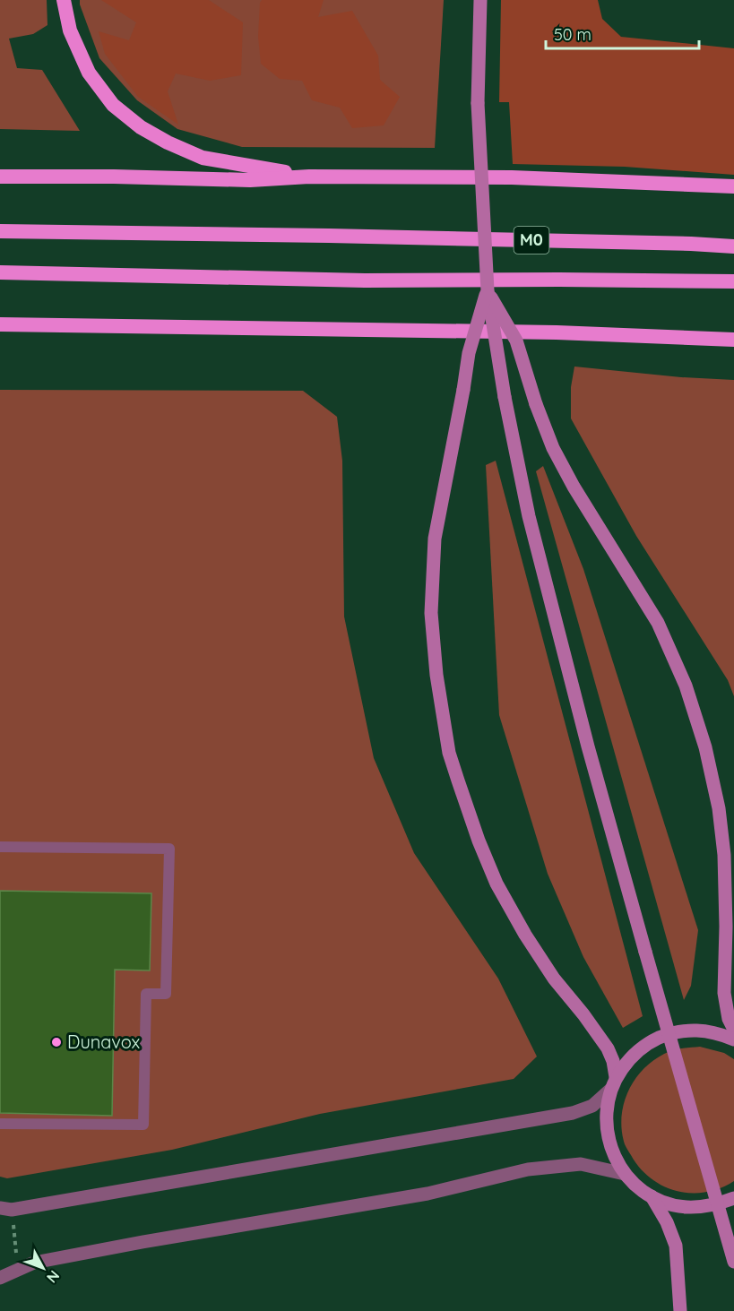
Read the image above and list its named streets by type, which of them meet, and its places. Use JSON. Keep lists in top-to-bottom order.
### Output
{
  "streets": {
    "highway": ["M0"]
  },
  "places": ["Dunavox"],
  "scale_bar": "50 m",
  "north": "bottom right"
}
